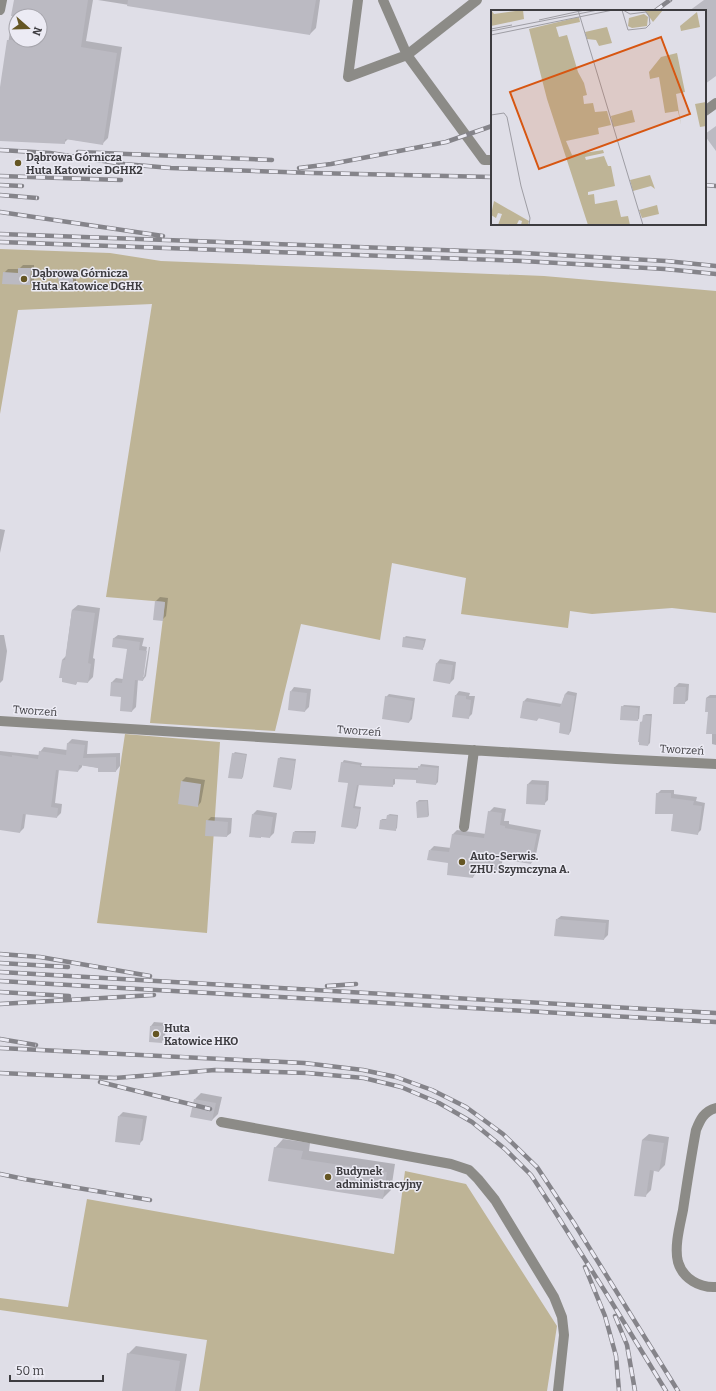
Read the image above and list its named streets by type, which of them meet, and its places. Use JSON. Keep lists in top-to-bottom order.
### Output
{
  "streets": {
    "street": ["Tworzeń"]
  },
  "places": [
    "Dąbrowa Górnicza Huta Katowice DGHK2",
    "Dąbrowa Górnicza Huta Katowice DGHK",
    "Auto-Serwis. ZHU. Szymczyna A.",
    "Huta Katowice HKO",
    "Budynek administracyjny"
  ],
  "scale_bar": "50 m",
  "north": "right"
}
